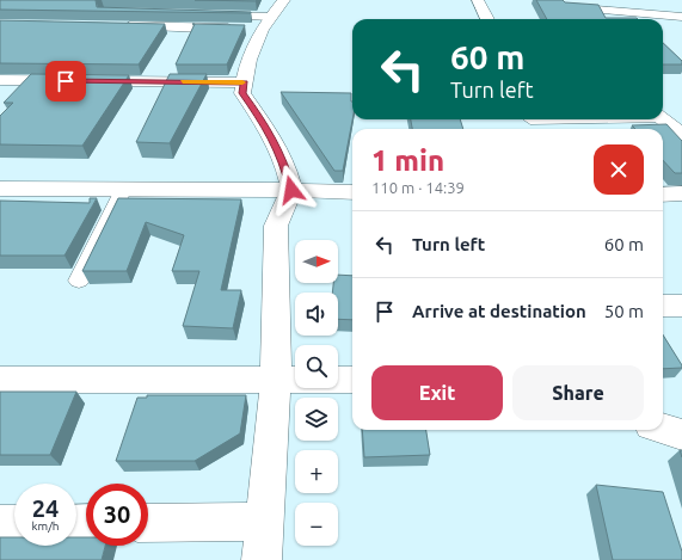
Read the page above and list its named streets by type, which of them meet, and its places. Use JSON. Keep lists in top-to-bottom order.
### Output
{
  "north": "right",
  "page": {
    "turn": ["60 m", "Turn left"],
    "heading": ["1 min", "110 m · 14:39"],
    "list": [
      {
        "name": "Turn left",
        "value": "60 m"
      },
      {
        "name": "Arrive at destination",
        "value": "50 m"
      }
    ],
    "map_buttons": ["+", "−"],
    "buttons": ["Exit", "Share"],
    "speed": "24 km/h",
    "limit": "30"
  }
}
